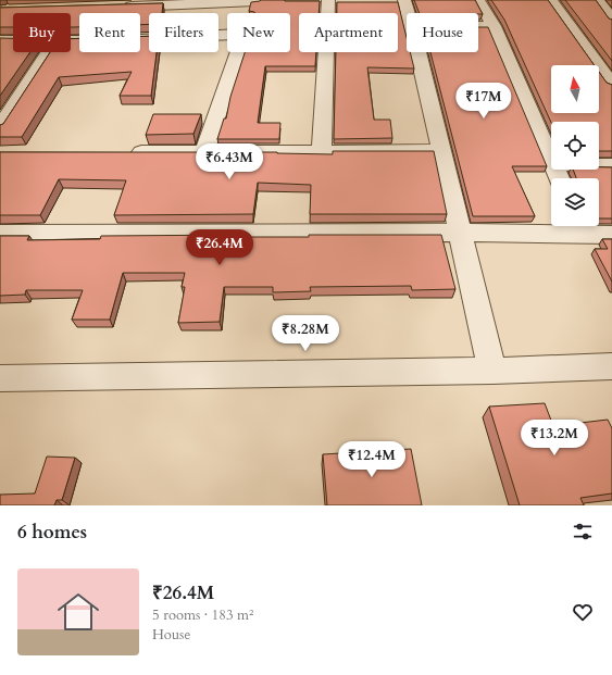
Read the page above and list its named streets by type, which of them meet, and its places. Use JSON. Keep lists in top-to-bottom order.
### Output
{
  "north": "top",
  "page": {
    "chip": [
      "Buy",
      "Rent",
      "Filters",
      "New",
      "Apartment",
      "House"
    ],
    "price": [
      "₹17M",
      "₹6.43M",
      "₹26.4M",
      "₹8.28M",
      "₹13.2M",
      "₹12.4M"
    ],
    "heading": "6 homes",
    "list": [
      {
        "name": "₹26.4M",
        "note": "5 rooms · 183 m² · House"
      }
    ]
  }
}
